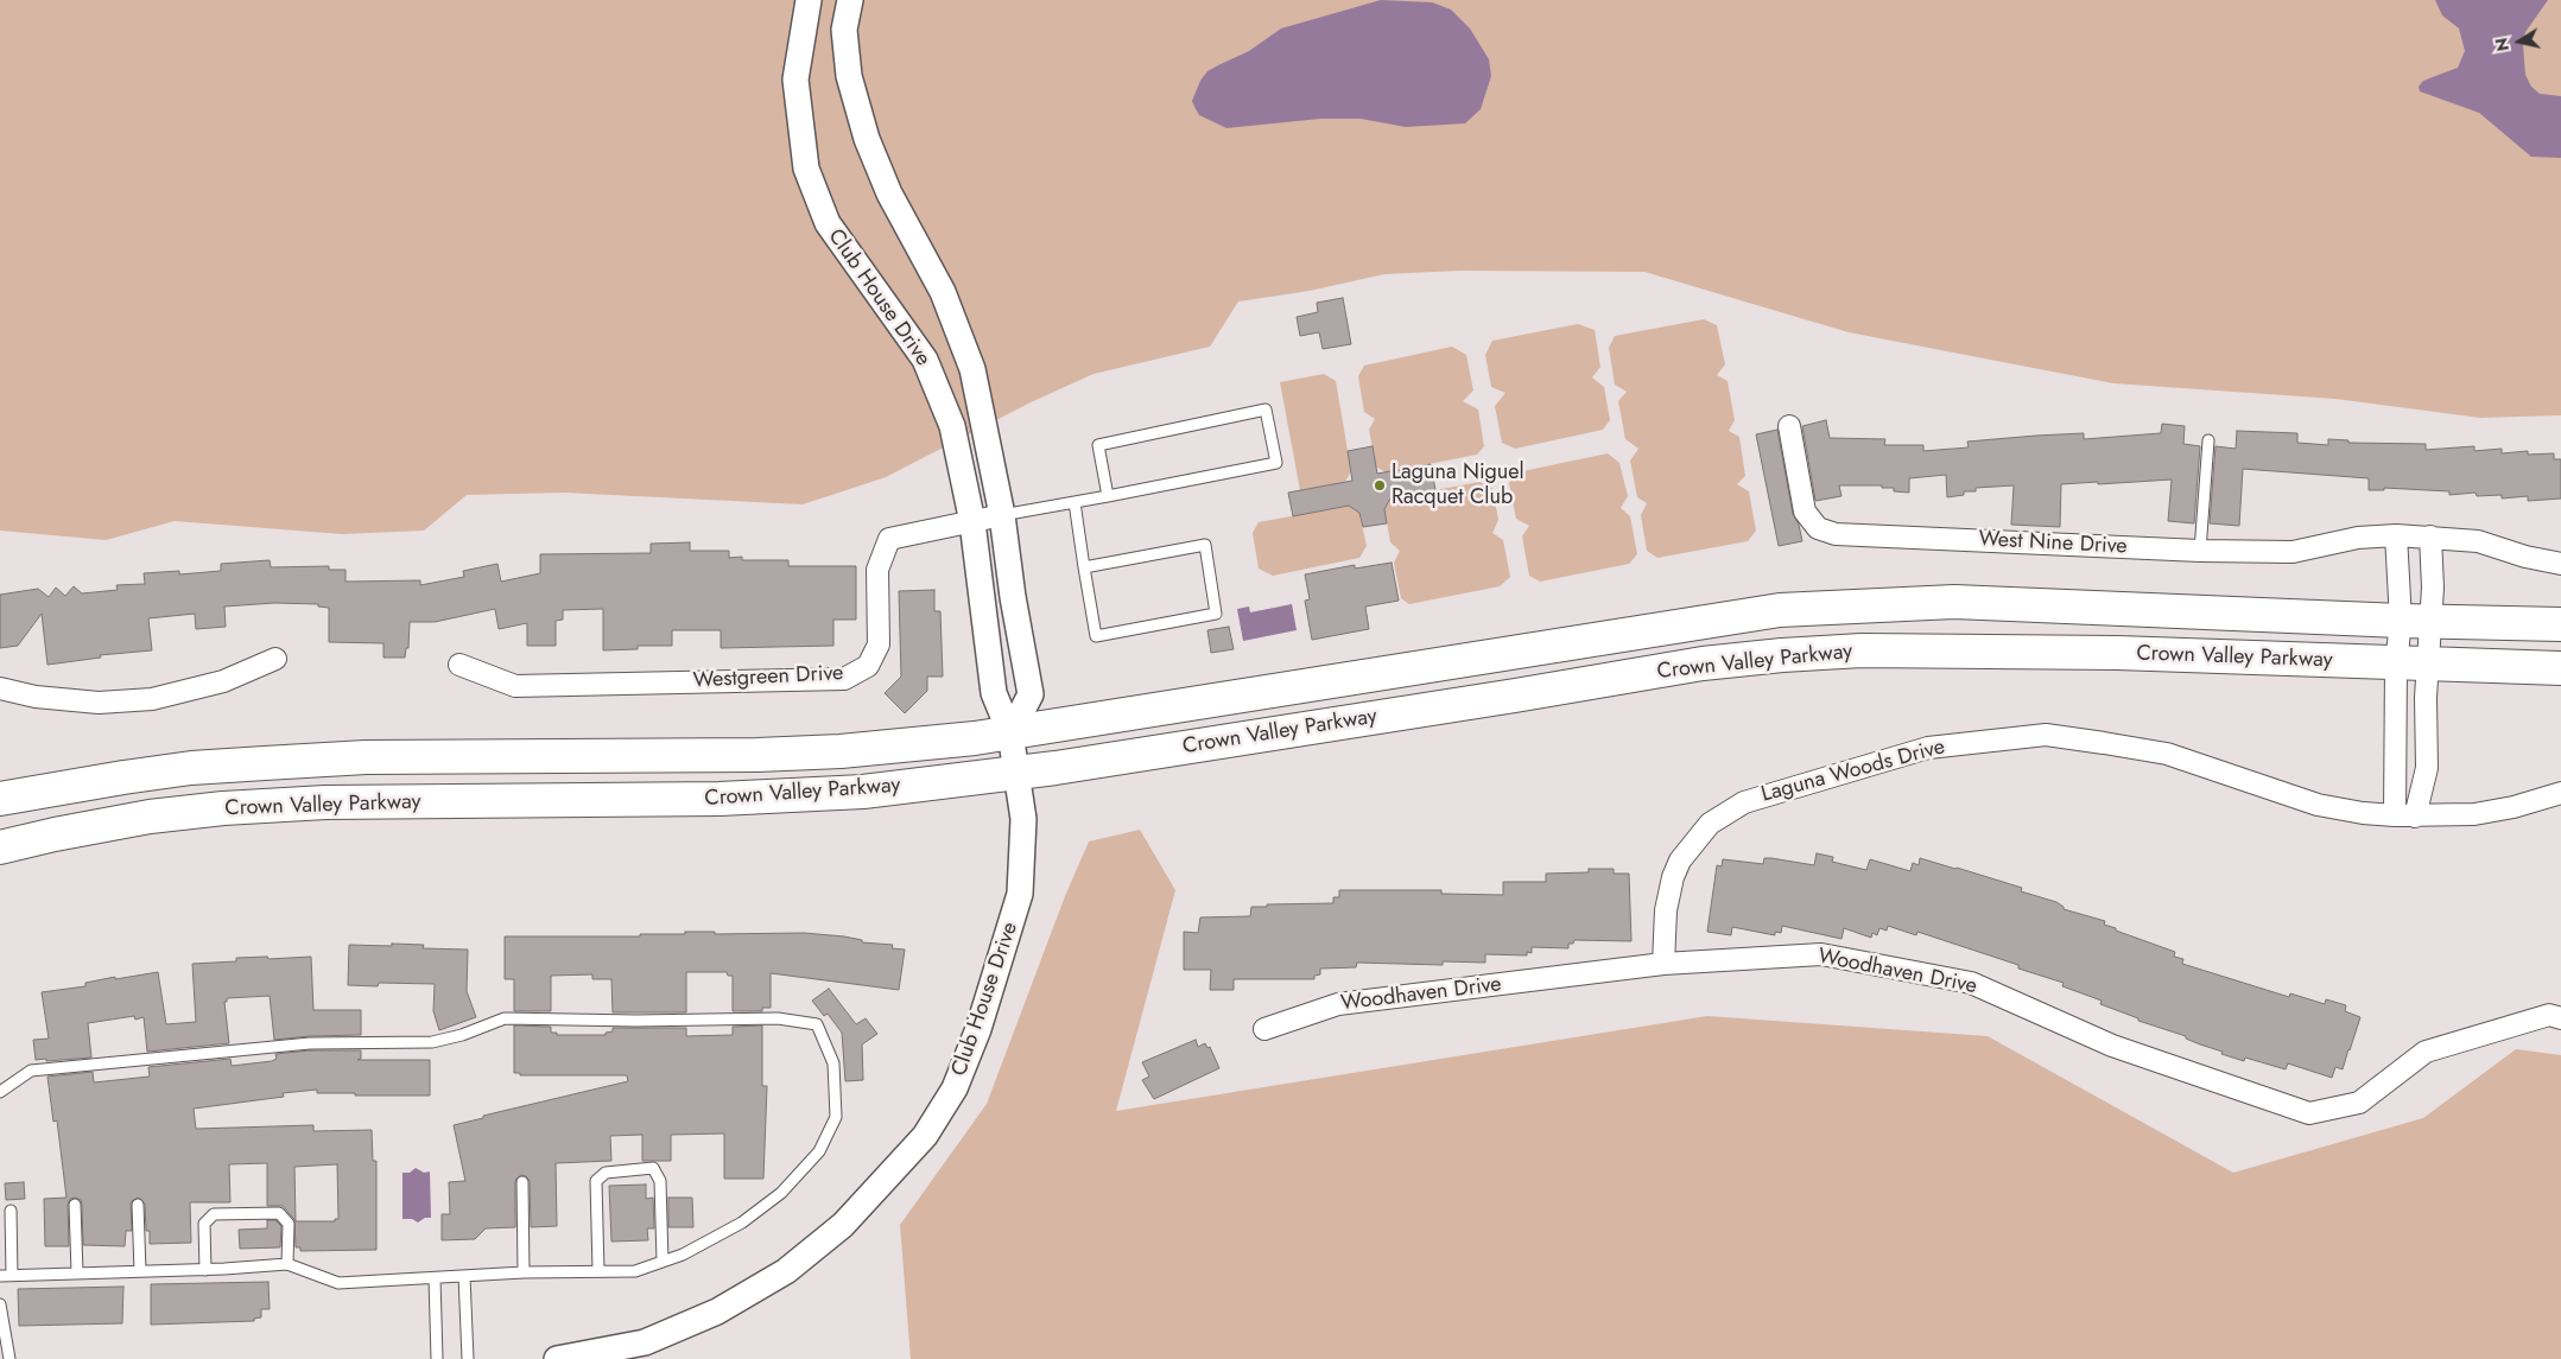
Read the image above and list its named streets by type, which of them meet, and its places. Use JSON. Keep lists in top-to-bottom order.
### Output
{
  "streets": {
    "main road": ["Crown Valley Parkway"],
    "street": [
      "Club House Drive",
      "West Nine Drive",
      "Westgreen Drive",
      "Laguna Woods Drive",
      "Woodhaven Drive"
    ]
  },
  "crossings": [
    ["Club House Drive", "Crown Valley Parkway"],
    ["Club House Drive", "Westgreen Drive"],
    ["Laguna Woods Drive", "Woodhaven Drive"]
  ],
  "places": ["Laguna Niguel Racquet Club"],
  "north": "left"
}
